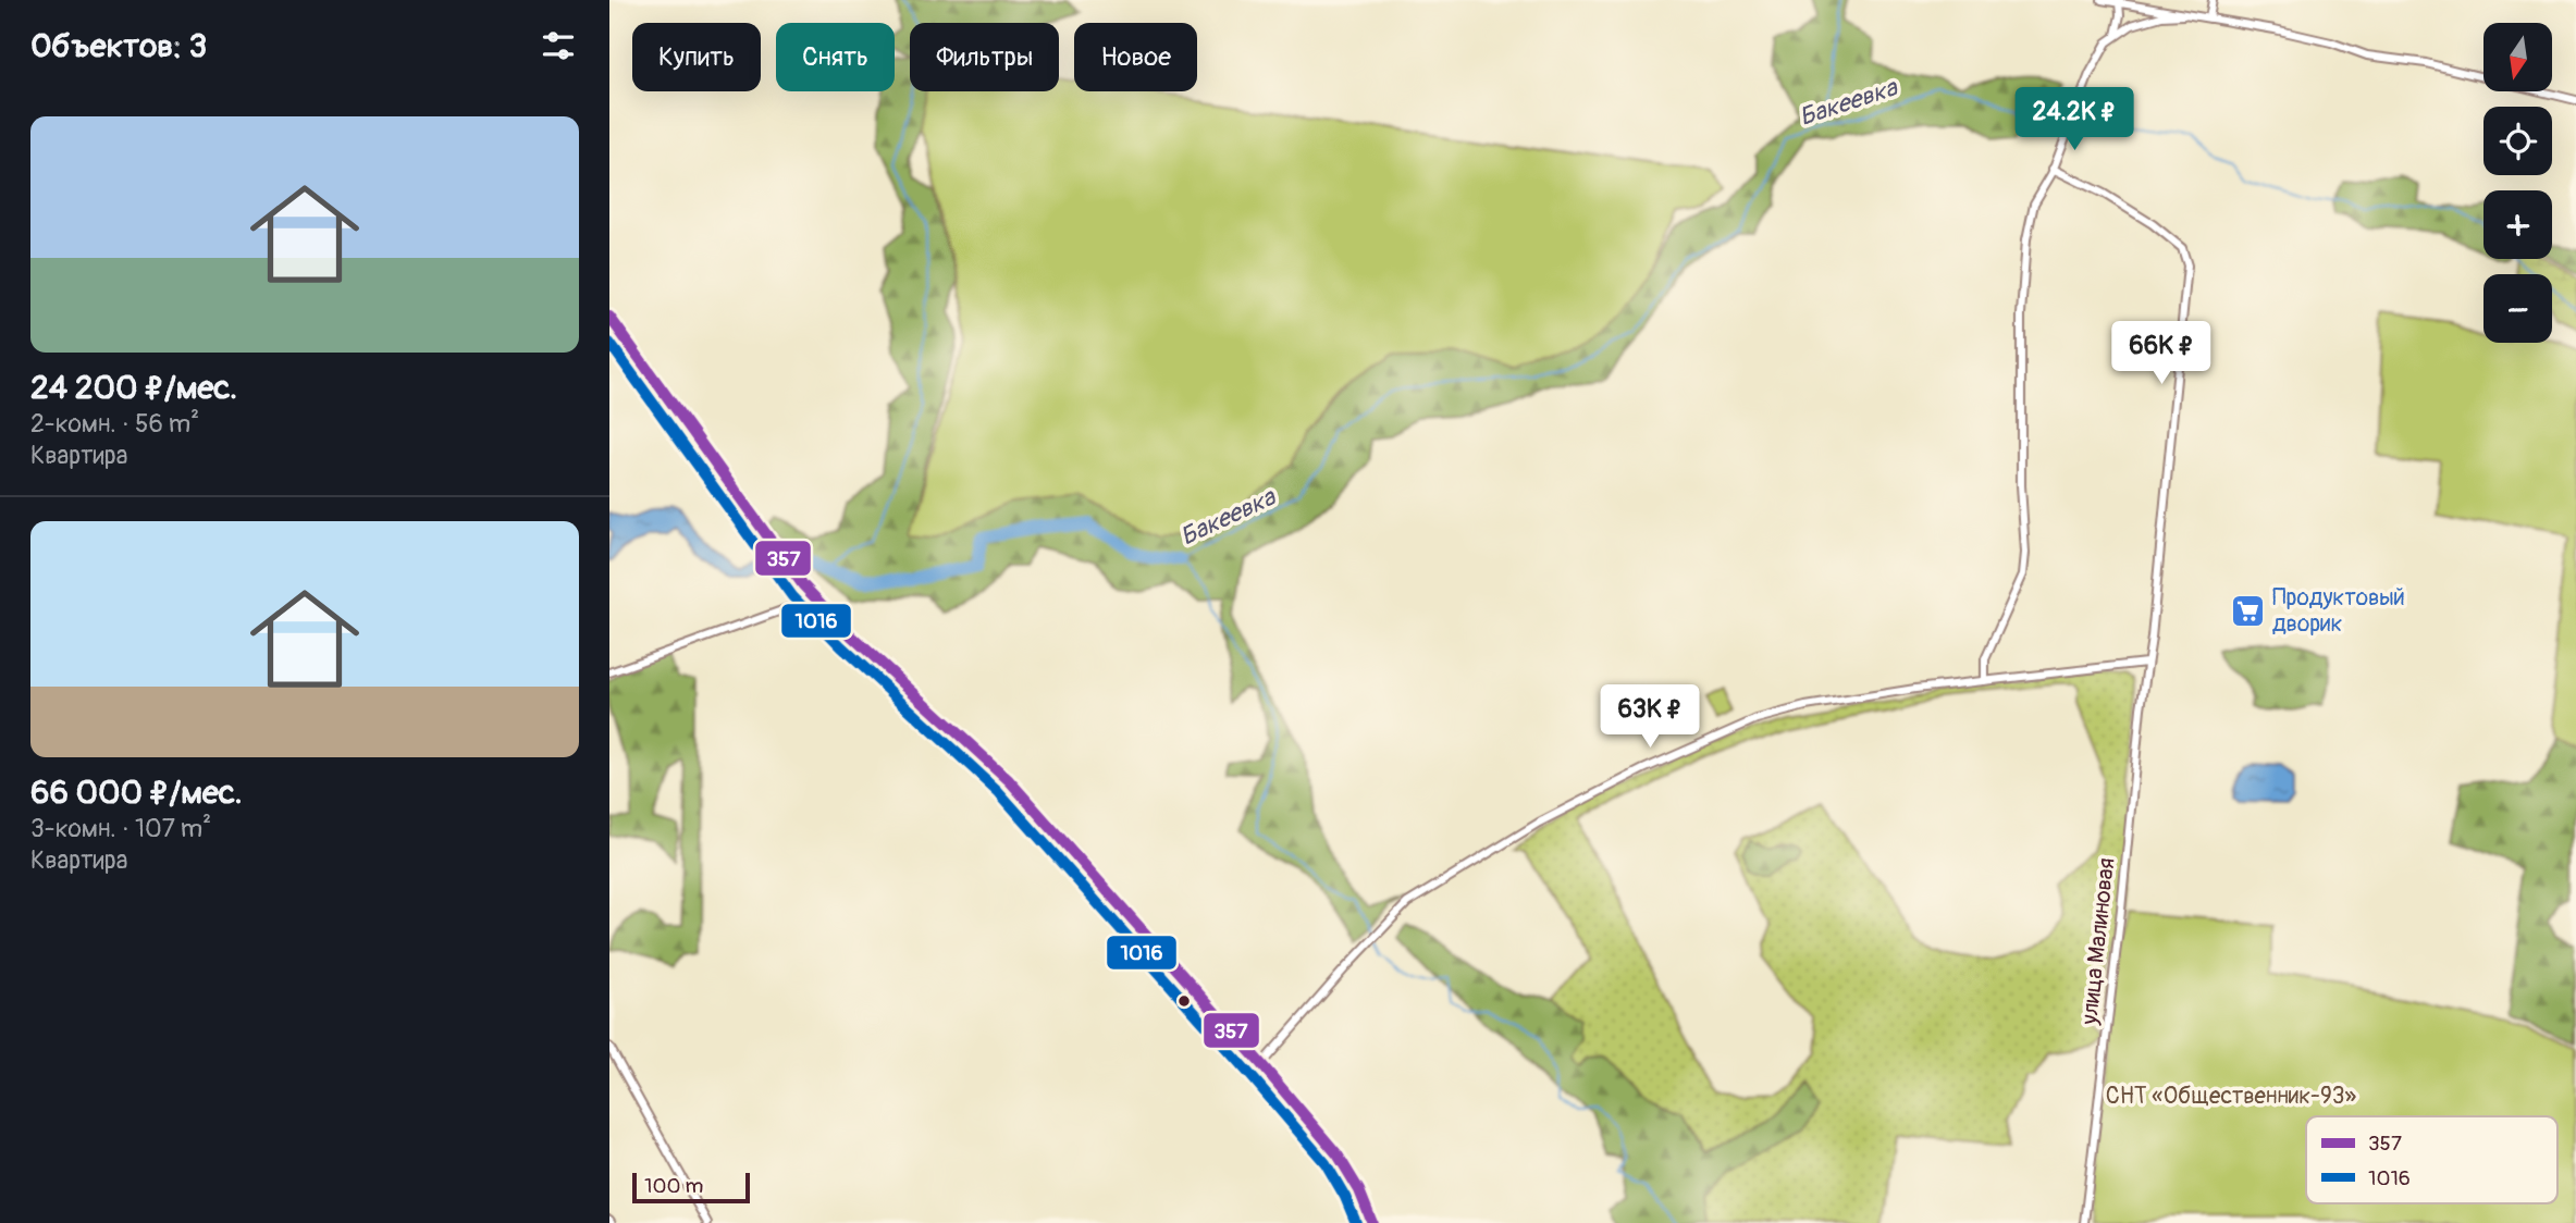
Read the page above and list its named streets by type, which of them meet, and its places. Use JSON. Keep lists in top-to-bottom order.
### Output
{
  "streets": {
    "street": ["улица Малиновая"]
  },
  "water": ["Бакеевка"],
  "parks": ["СНТ «Общественник-93»"],
  "places": {
    "supermarket": ["Продуктовый дворик"]
  },
  "lines": ["transit line 357", "transit line 1016"],
  "legend": ["357", "1016"],
  "scale_bar": "100 m",
  "north": "bottom",
  "page": {
    "heading": "Объектов: 3",
    "map_buttons": ["+", "−"],
    "chip": [
      "Купить",
      "Снять",
      "Фильтры",
      "Новое"
    ],
    "price": ["24.2K ₽", "66K ₽", "63K ₽"],
    "list": [
      {
        "name": "24 200 ₽/мес.",
        "note": "2-комн. · 56 m² · Квартира"
      },
      {
        "name": "66 000 ₽/мес.",
        "note": "3-комн. · 107 m² · Квартира"
      }
    ],
    "scale": "100 m"
  }
}
